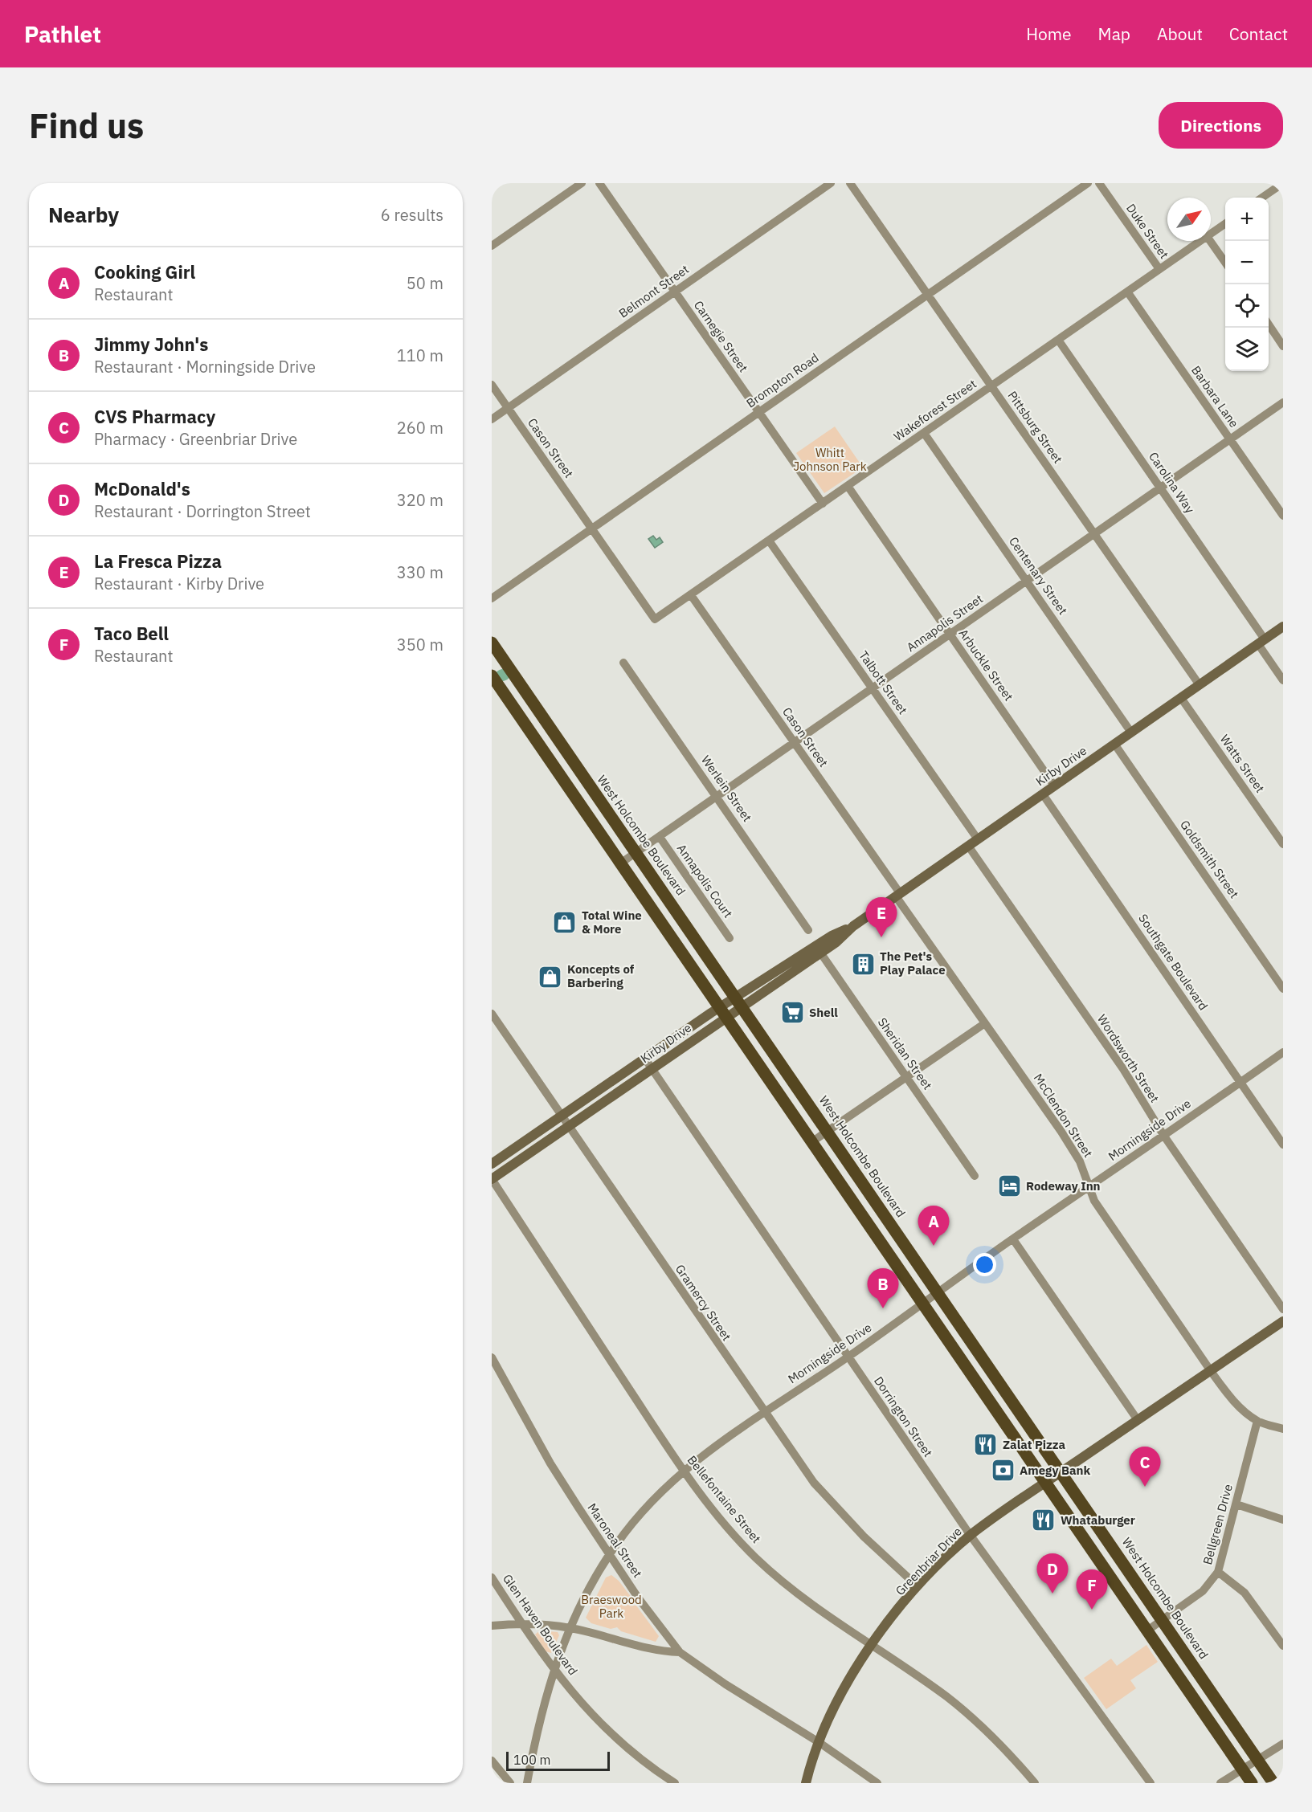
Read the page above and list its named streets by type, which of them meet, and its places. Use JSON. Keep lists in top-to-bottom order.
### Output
{
  "streets": {
    "main road": ["Kirby Drive", "West Holcombe Boulevard", "Greenbriar Drive"],
    "street": [
      "Duke Street",
      "Belmont Street",
      "Carnegie Street",
      "Brompton Road",
      "Barbara Lane",
      "Wakeforest Street",
      "Pittsburg Street",
      "Cason Street",
      "Carolina Way",
      "Centenary Street",
      "Annapolis Street",
      "Arbuckle Street",
      "Talbott Street",
      "Watts Street",
      "Werlein Street",
      "Goldsmith Street",
      "Annapolis Court",
      "Southgate Boulevard",
      "Sheridan Street",
      "Wordsworth Street",
      "McClendon Street",
      "Morningside Drive",
      "Gramercy Street",
      "Dorrington Street",
      "Bellefontaine Street",
      "Bellgreen Drive",
      "Maroneal Street",
      "Glen Haven Boulevard"
    ]
  },
  "crossings": [
    ["Duke Street", "Wakeforest Street"],
    ["Belmont Street", "Carnegie Street"],
    ["Belmont Street", "Cason Street"],
    ["Carnegie Street", "Brompton Road"],
    ["Carnegie Street", "Wakeforest Street"],
    ["Brompton Road", "Pittsburg Street"],
    ["Brompton Road", "Cason Street"],
    ["Barbara Lane", "Wakeforest Street"],
    ["Barbara Lane", "Annapolis Street"],
    ["Wakeforest Street", "Pittsburg Street"],
    ["Wakeforest Street", "Cason Street"],
    ["Wakeforest Street", "Carolina Way"],
    ["Wakeforest Street", "Centenary Street"],
    ["Wakeforest Street", "Arbuckle Street"],
    ["Wakeforest Street", "Talbott Street"],
    ["Pittsburg Street", "Annapolis Street"],
    ["Pittsburg Street", "Kirby Drive"],
    ["Cason Street", "Annapolis Street"],
    ["Cason Street", "Kirby Drive"],
    ["Cason Street", "McClendon Street"],
    ["Carolina Way", "Annapolis Street"],
    ["Carolina Way", "Kirby Drive"],
    ["Centenary Street", "Annapolis Street"],
    ["Centenary Street", "Kirby Drive"],
    ["Annapolis Street", "Arbuckle Street"],
    ["Annapolis Street", "Talbott Street"],
    ["Annapolis Street", "Werlein Street"],
    ["Annapolis Street", "West Holcombe Boulevard"],
    ["Annapolis Street", "Annapolis Court"],
    ["Arbuckle Street", "Kirby Drive"],
    ["Talbott Street", "Kirby Drive"],
    ["Watts Street", "Kirby Drive"],
    ["Kirby Drive", "West Holcombe Boulevard"],
    ["Kirby Drive", "Goldsmith Street"],
    ["Kirby Drive", "Southgate Boulevard"],
    ["Kirby Drive", "Sheridan Street"],
    ["Kirby Drive", "Wordsworth Street"],
    ["Kirby Drive", "McClendon Street"],
    ["Kirby Drive", "Gramercy Street"],
    ["Kirby Drive", "Dorrington Street"],
    ["Kirby Drive", "Bellefontaine Street"],
    ["West Holcombe Boulevard", "Morningside Drive"],
    ["West Holcombe Boulevard", "Bellgreen Drive"],
    ["West Holcombe Boulevard", "Greenbriar Drive"],
    ["Southgate Boulevard", "Morningside Drive"],
    ["Wordsworth Street", "Morningside Drive"],
    ["McClendon Street", "Morningside Drive"],
    ["McClendon Street", "Bellgreen Drive"],
    ["McClendon Street", "Greenbriar Drive"],
    ["Morningside Drive", "Gramercy Street"],
    ["Morningside Drive", "Dorrington Street"],
    ["Morningside Drive", "Bellefontaine Street"],
    ["Morningside Drive", "Maroneal Street"],
    ["Morningside Drive", "Glen Haven Boulevard"],
    ["Gramercy Street", "Greenbriar Drive"],
    ["Dorrington Street", "Greenbriar Drive"],
    ["Bellefontaine Street", "Greenbriar Drive"],
    ["Maroneal Street", "Greenbriar Drive"]
  ],
  "parks": ["Whitt Johnson Park", "Braeswood Park"],
  "places": {
    "shop": ["Total Wine & More", "Koncepts of Barbering"],
    "building": ["The Pet's Play Palace"],
    "supermarket": ["Shell"],
    "hotel": ["Rodeway Inn"],
    "restaurant": ["Zalat Pizza", "Whataburger"],
    "bank": ["Amegy Bank"]
  },
  "scale_bar": "100 m",
  "north": "top right",
  "page": {
    "header": "Pathlet",
    "nav": [
      "Home",
      "Map",
      "About",
      "Contact"
    ],
    "buttons": "Directions",
    "title": "Find us",
    "heading": ["Nearby", "6 results"],
    "map_buttons": ["+", "−"],
    "list": [
      {
        "mark": "A",
        "name": "Cooking Girl",
        "note": "Restaurant",
        "value": "50 m"
      },
      {
        "mark": "B",
        "name": "Jimmy John's",
        "note": "Restaurant · Morningside Drive",
        "value": "110 m"
      },
      {
        "mark": "C",
        "name": "CVS Pharmacy",
        "note": "Pharmacy · Greenbriar Drive",
        "value": "260 m"
      },
      {
        "mark": "D",
        "name": "McDonald's",
        "note": "Restaurant · Dorrington Street",
        "value": "320 m"
      },
      {
        "mark": "E",
        "name": "La Fresca Pizza",
        "note": "Restaurant · Kirby Drive",
        "value": "330 m"
      },
      {
        "mark": "F",
        "name": "Taco Bell",
        "note": "Restaurant",
        "value": "350 m"
      }
    ],
    "pins": [
      "E",
      "A",
      "B",
      "C",
      "D",
      "F"
    ],
    "scale": "100 m"
  }
}
